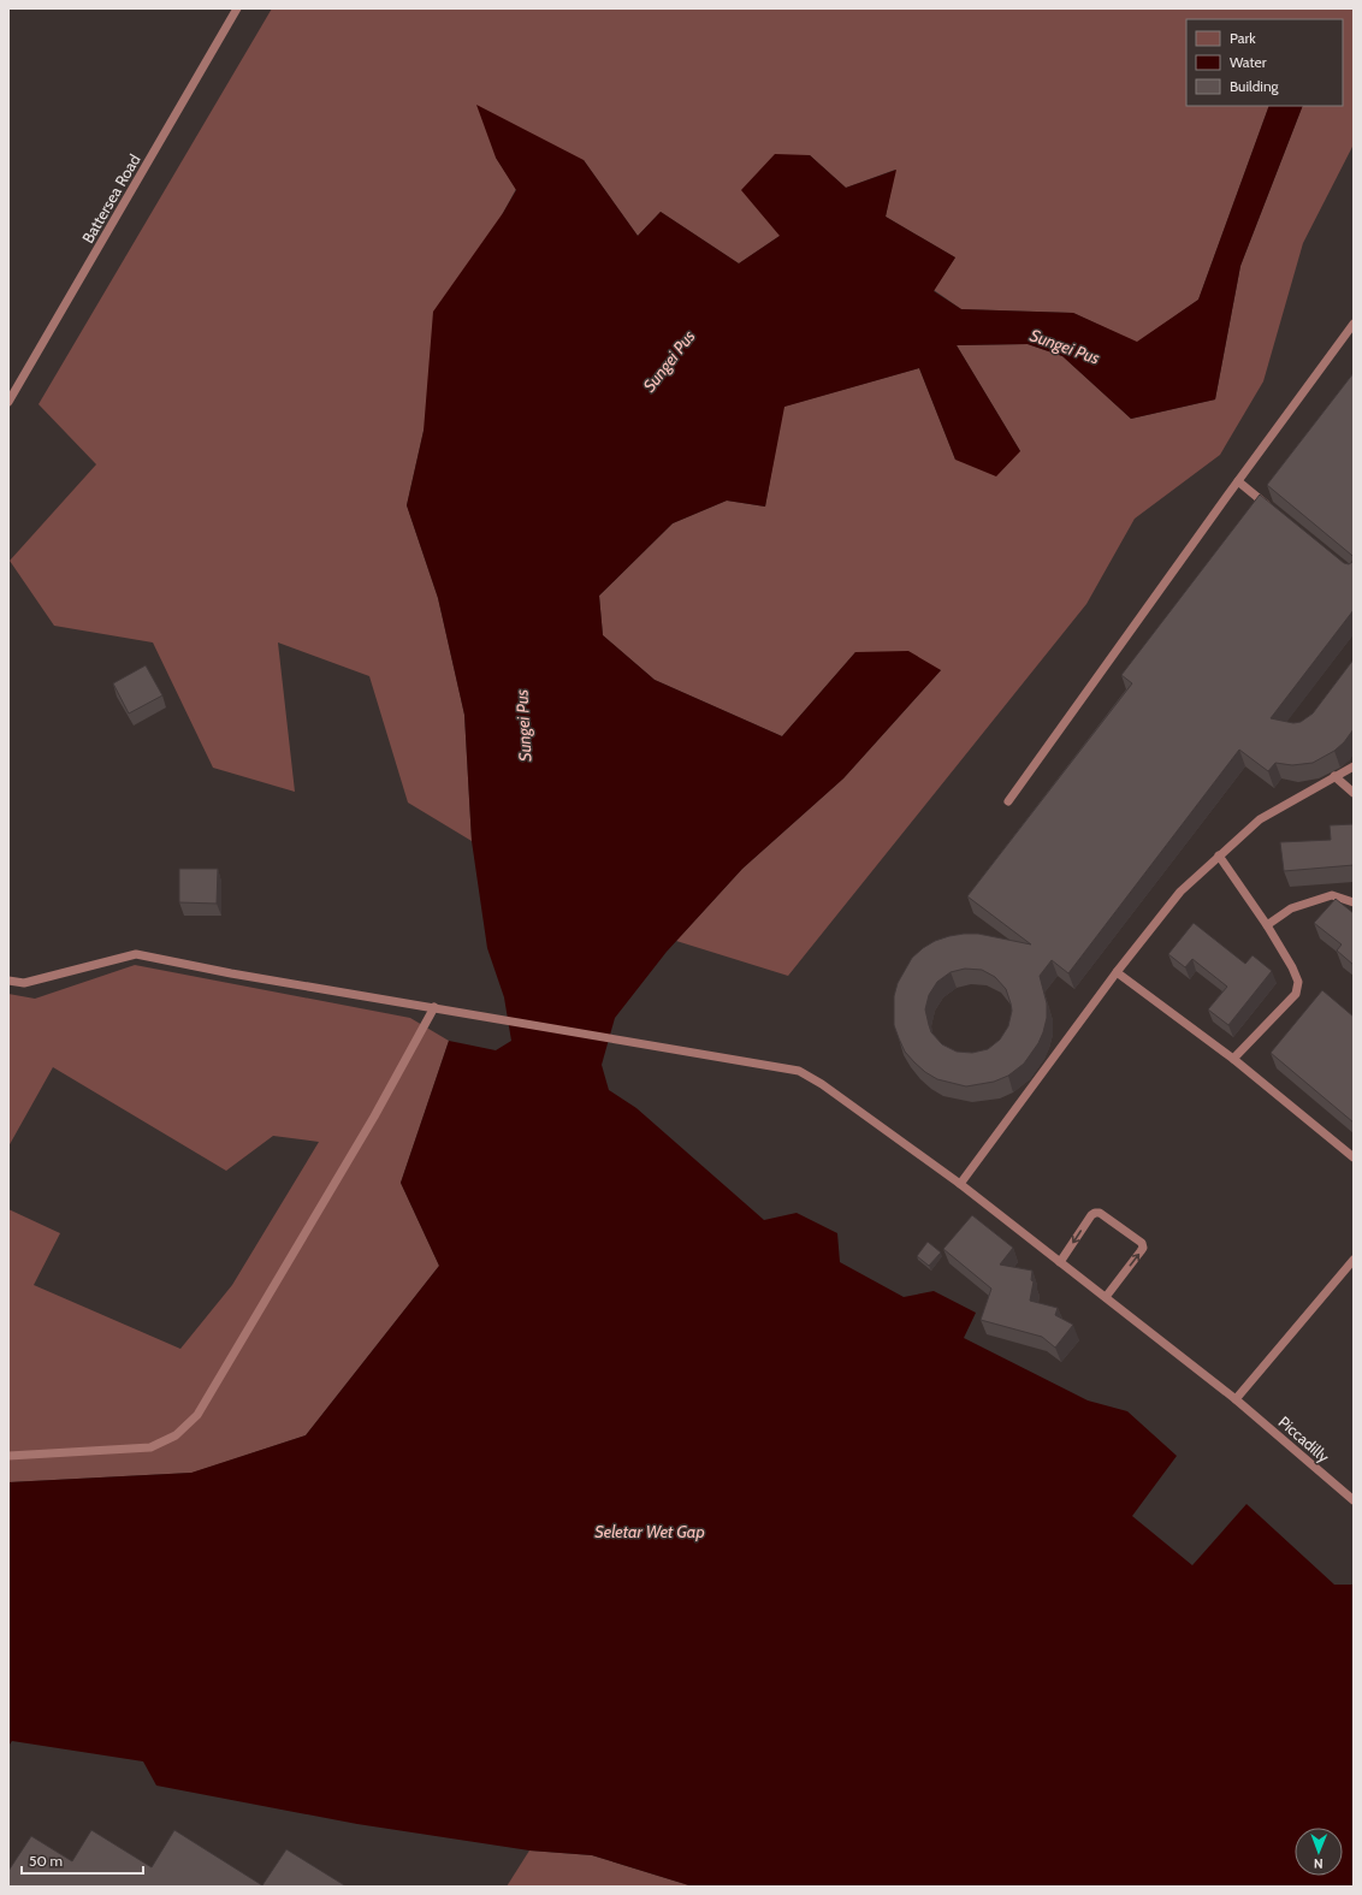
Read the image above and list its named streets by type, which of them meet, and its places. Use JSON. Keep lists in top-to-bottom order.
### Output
{
  "streets": {
    "lane": ["Battersea Road", "Piccadilly"]
  },
  "water": ["Sungei Pus", "Seletar Wet Gap"],
  "legend": ["Park", "Water", "Building"],
  "scale_bar": "50 m",
  "north": "bottom"
}
